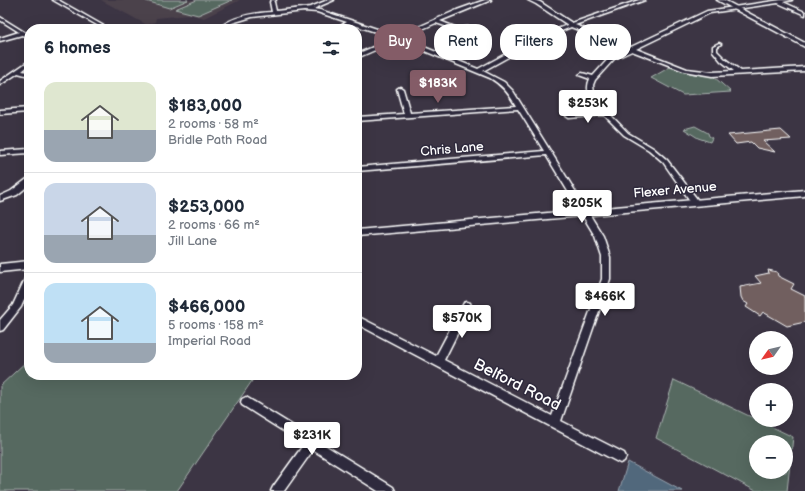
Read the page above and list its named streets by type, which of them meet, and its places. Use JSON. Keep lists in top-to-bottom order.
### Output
{
  "streets": {
    "street": ["Chris Lane", "Flexer Avenue", "Belford Road"]
  },
  "north": "bottom left",
  "page": {
    "chip": [
      "Buy",
      "Rent",
      "Filters",
      "New"
    ],
    "heading": "6 homes",
    "price": [
      "$183K",
      "$253K",
      "$205K",
      "$466K",
      "$570K",
      "$231K"
    ],
    "list": [
      {
        "name": "$183,000",
        "note": "2 rooms · 58 m² · Bridle Path Road"
      },
      {
        "name": "$253,000",
        "note": "2 rooms · 66 m² · Jill Lane"
      },
      {
        "name": "$466,000",
        "note": "5 rooms · 158 m² · Imperial Road"
      }
    ],
    "map_buttons": ["+", "−"]
  }
}
